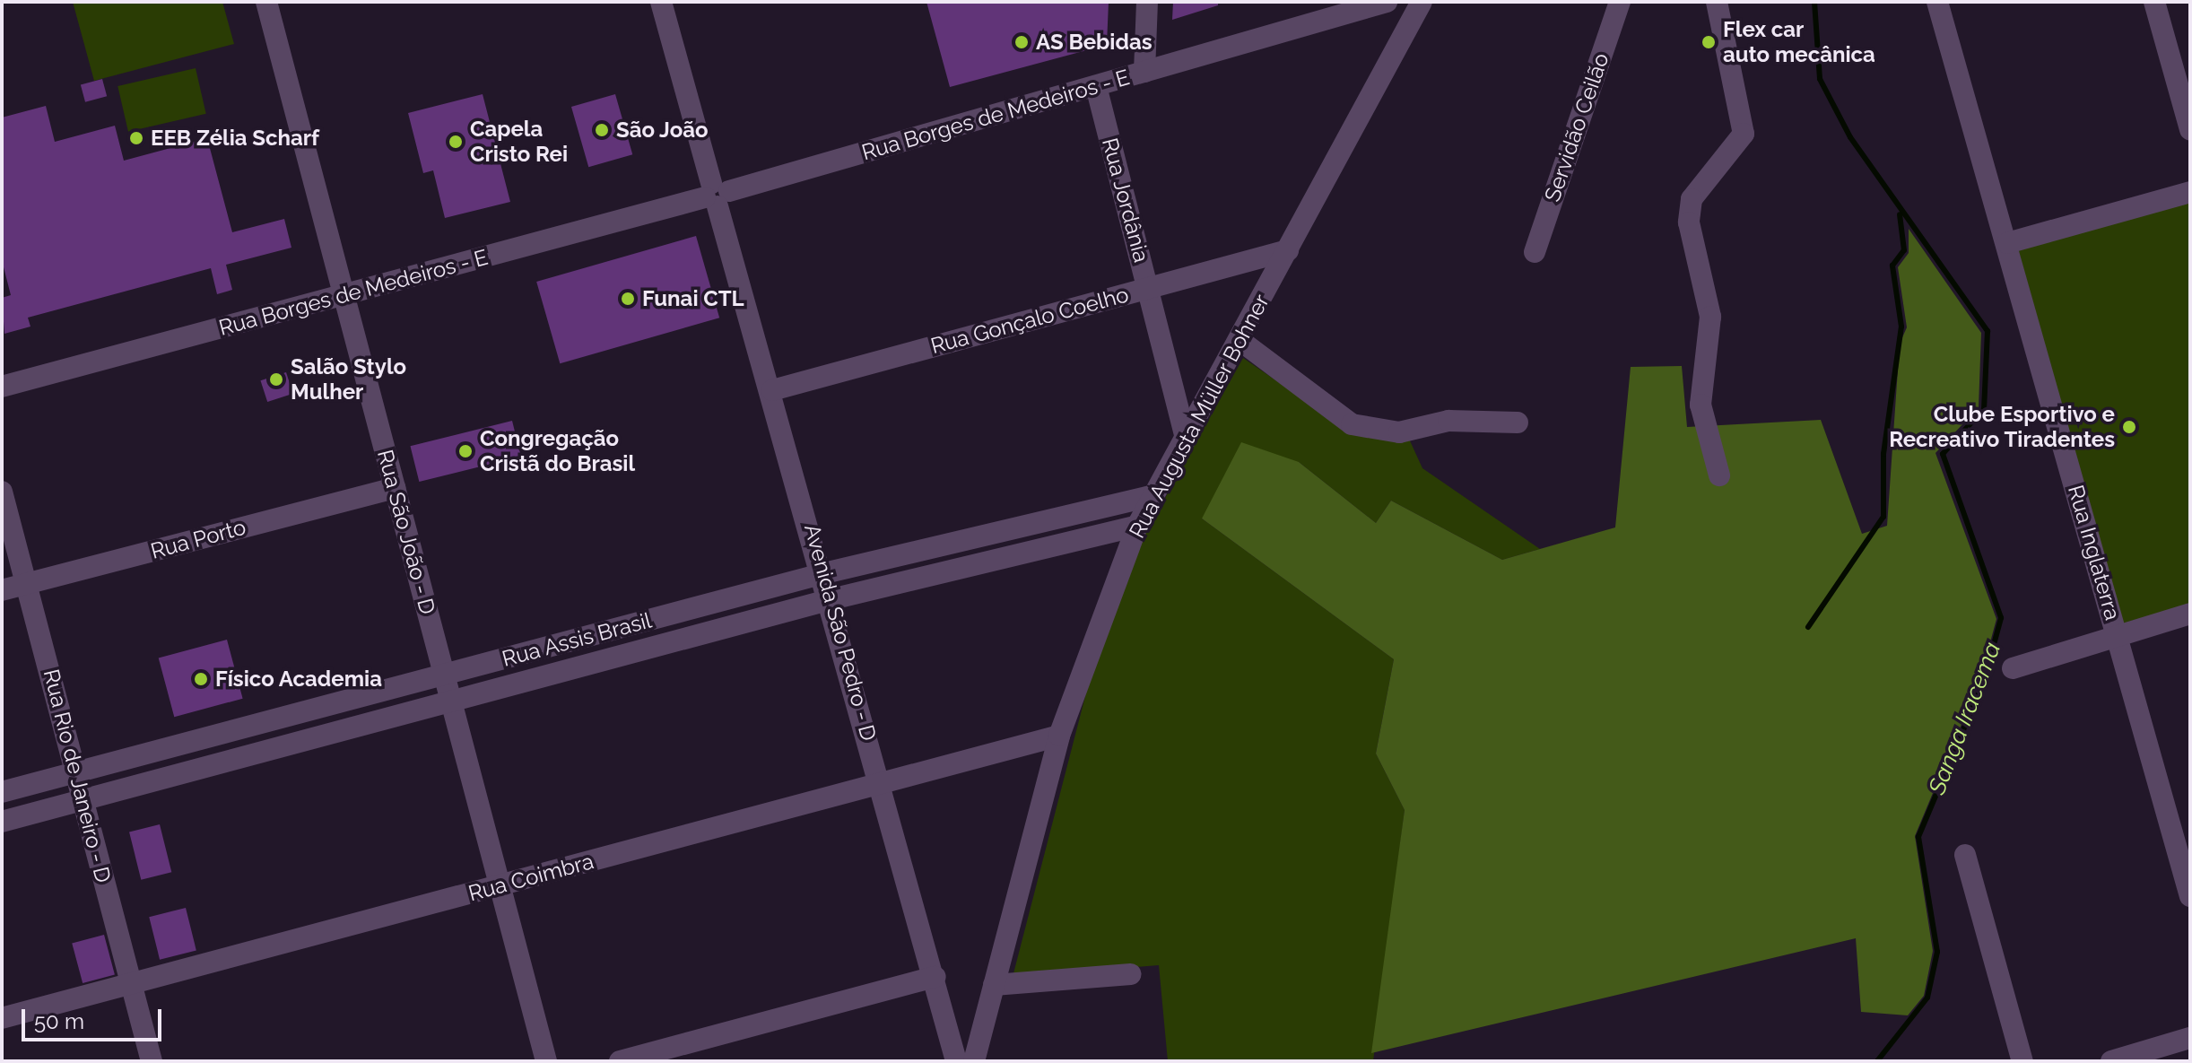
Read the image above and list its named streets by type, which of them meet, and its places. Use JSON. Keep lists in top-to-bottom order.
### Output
{
  "streets": {
    "street": [
      "Rua Borges de Medeiros - E",
      "Servidão Ceilão",
      "Rua Jordânia",
      "Rua Gonçalo Coelho",
      "Rua Augusta Müller Bohner",
      "Rua São João - D",
      "Rua Porto",
      "Rua Inglaterra",
      "Avenida São Pedro - D",
      "Rua Assis Brasil",
      "Rua Rio de Janeiro - D",
      "Rua Coimbra"
    ]
  },
  "crossings": [
    ["Rua Borges de Medeiros - E", "Rua Jordânia"],
    ["Rua Borges de Medeiros - E", "Rua São João - D"],
    ["Rua Borges de Medeiros - E", "Avenida São Pedro - D"],
    ["Rua Jordânia", "Rua Gonçalo Coelho"],
    ["Rua Jordânia", "Rua Augusta Müller Bohner"],
    ["Rua Gonçalo Coelho", "Rua Augusta Müller Bohner"],
    ["Rua Gonçalo Coelho", "Avenida São Pedro - D"],
    ["Rua Augusta Müller Bohner", "Rua Assis Brasil"],
    ["Rua Augusta Müller Bohner", "Rua Coimbra"],
    ["Rua São João - D", "Rua Porto"],
    ["Rua São João - D", "Rua Assis Brasil"],
    ["Rua São João - D", "Rua Coimbra"],
    ["Rua Porto", "Rua Rio de Janeiro - D"],
    ["Avenida São Pedro - D", "Rua Assis Brasil"],
    ["Avenida São Pedro - D", "Rua Coimbra"],
    ["Rua Assis Brasil", "Rua Rio de Janeiro - D"],
    ["Rua Rio de Janeiro - D", "Rua Coimbra"]
  ],
  "water": ["Sanga Iracema"],
  "places": [
    "AS Bebidas",
    "Flex car auto mecânica",
    "São João",
    "EEB Zélia Scharf",
    "Capela Cristo Rei",
    "Funai CTL",
    "Salão Stylo Mulher",
    "Clube Esportivo e Recreativo Tiradentes",
    "Congregação Cristã do Brasil",
    "Físico Academia"
  ],
  "scale_bar": "50 m"
}
